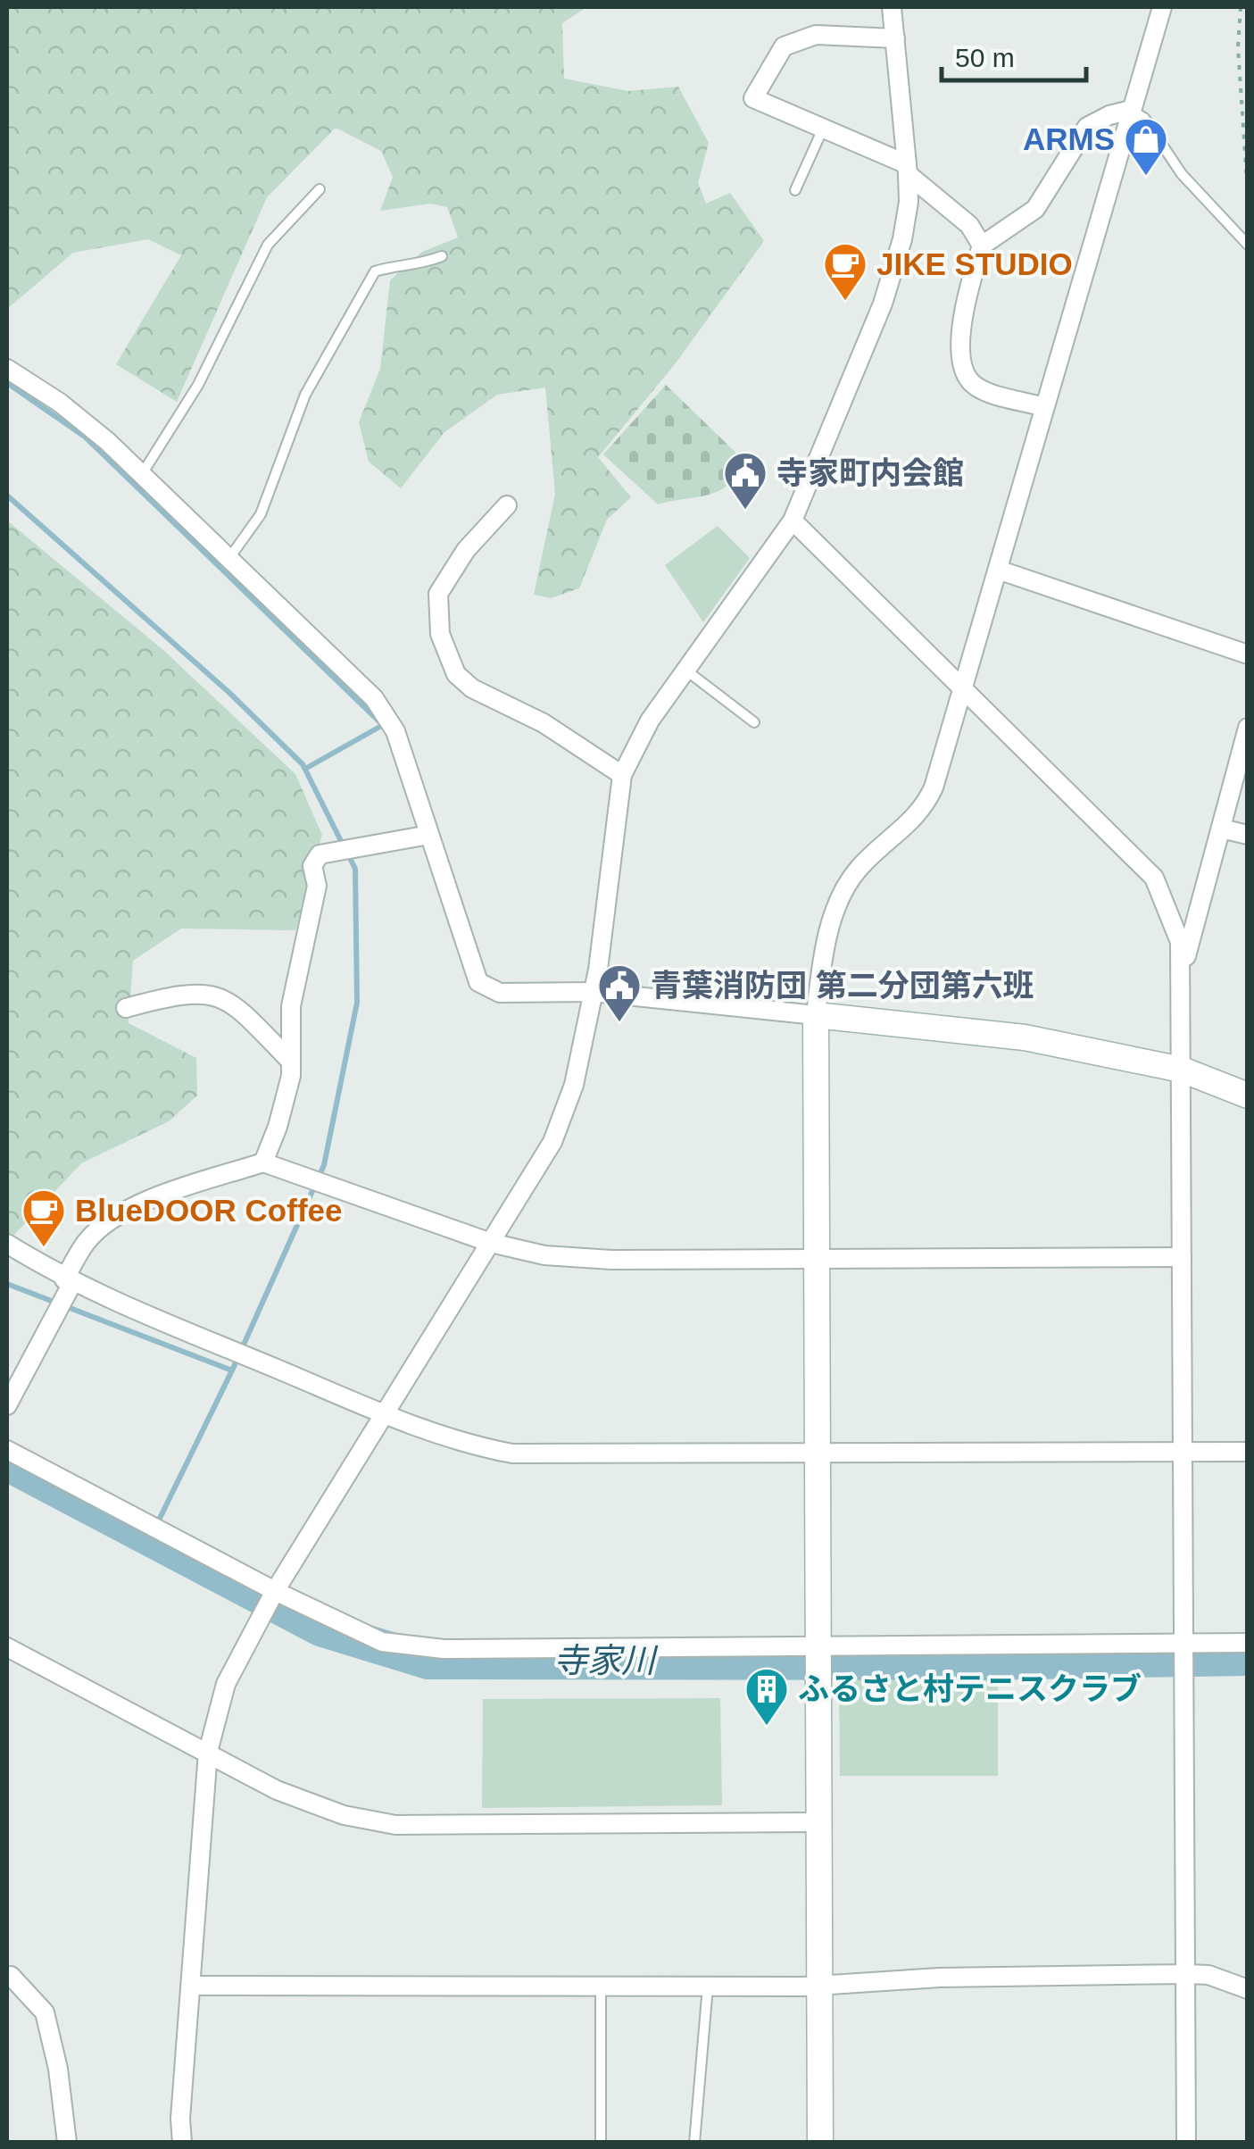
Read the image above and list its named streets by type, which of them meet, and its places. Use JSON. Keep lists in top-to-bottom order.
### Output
{
  "water": ["寺家川"],
  "places": {
    "shop": ["ARMS"],
    "cafe": ["JIKE STUDIO", "BlueDOOR Coffee"],
    "public building": ["寺家町内会館", "青葉消防団 第二分団第六班"],
    "building": ["ふるさと村テニスクラブ"]
  },
  "scale_bar": "50 m"
}
